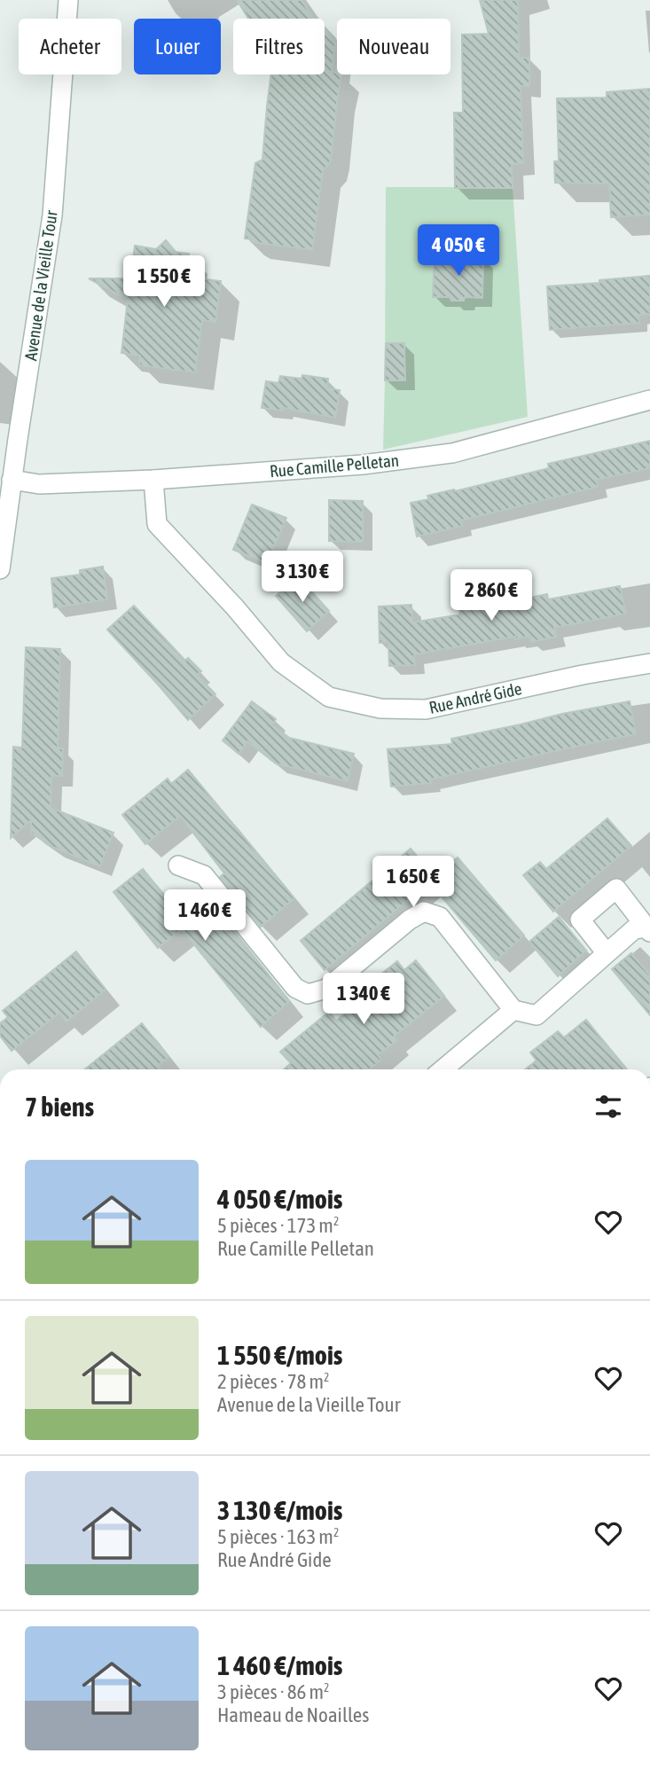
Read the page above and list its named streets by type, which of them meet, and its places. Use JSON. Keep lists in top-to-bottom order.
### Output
{
  "streets": {
    "street": ["Avenue de la Vieille Tour", "Rue Camille Pelletan", "Rue André Gide"]
  },
  "crossings": [
    ["Avenue de la Vieille Tour", "Rue Camille Pelletan"],
    ["Rue Camille Pelletan", "Rue André Gide"]
  ],
  "page": {
    "chip": [
      "Acheter",
      "Louer",
      "Filtres",
      "Nouveau"
    ],
    "price": [
      "4 050 €",
      "1 550 €",
      "3 130 €",
      "2 860 €",
      "1 650 €",
      "1 460 €",
      "1 340 €"
    ],
    "heading": "7 biens",
    "list": [
      {
        "name": "4 050 €/mois",
        "note": "5 pièces · 173 m² · Rue Camille Pelletan"
      },
      {
        "name": "1 550 €/mois",
        "note": "2 pièces · 78 m² · Avenue de la Vieille Tour"
      },
      {
        "name": "3 130 €/mois",
        "note": "5 pièces · 163 m² · Rue André Gide"
      },
      {
        "name": "1 460 €/mois",
        "note": "3 pièces · 86 m² · Hameau de Noailles"
      }
    ]
  }
}
